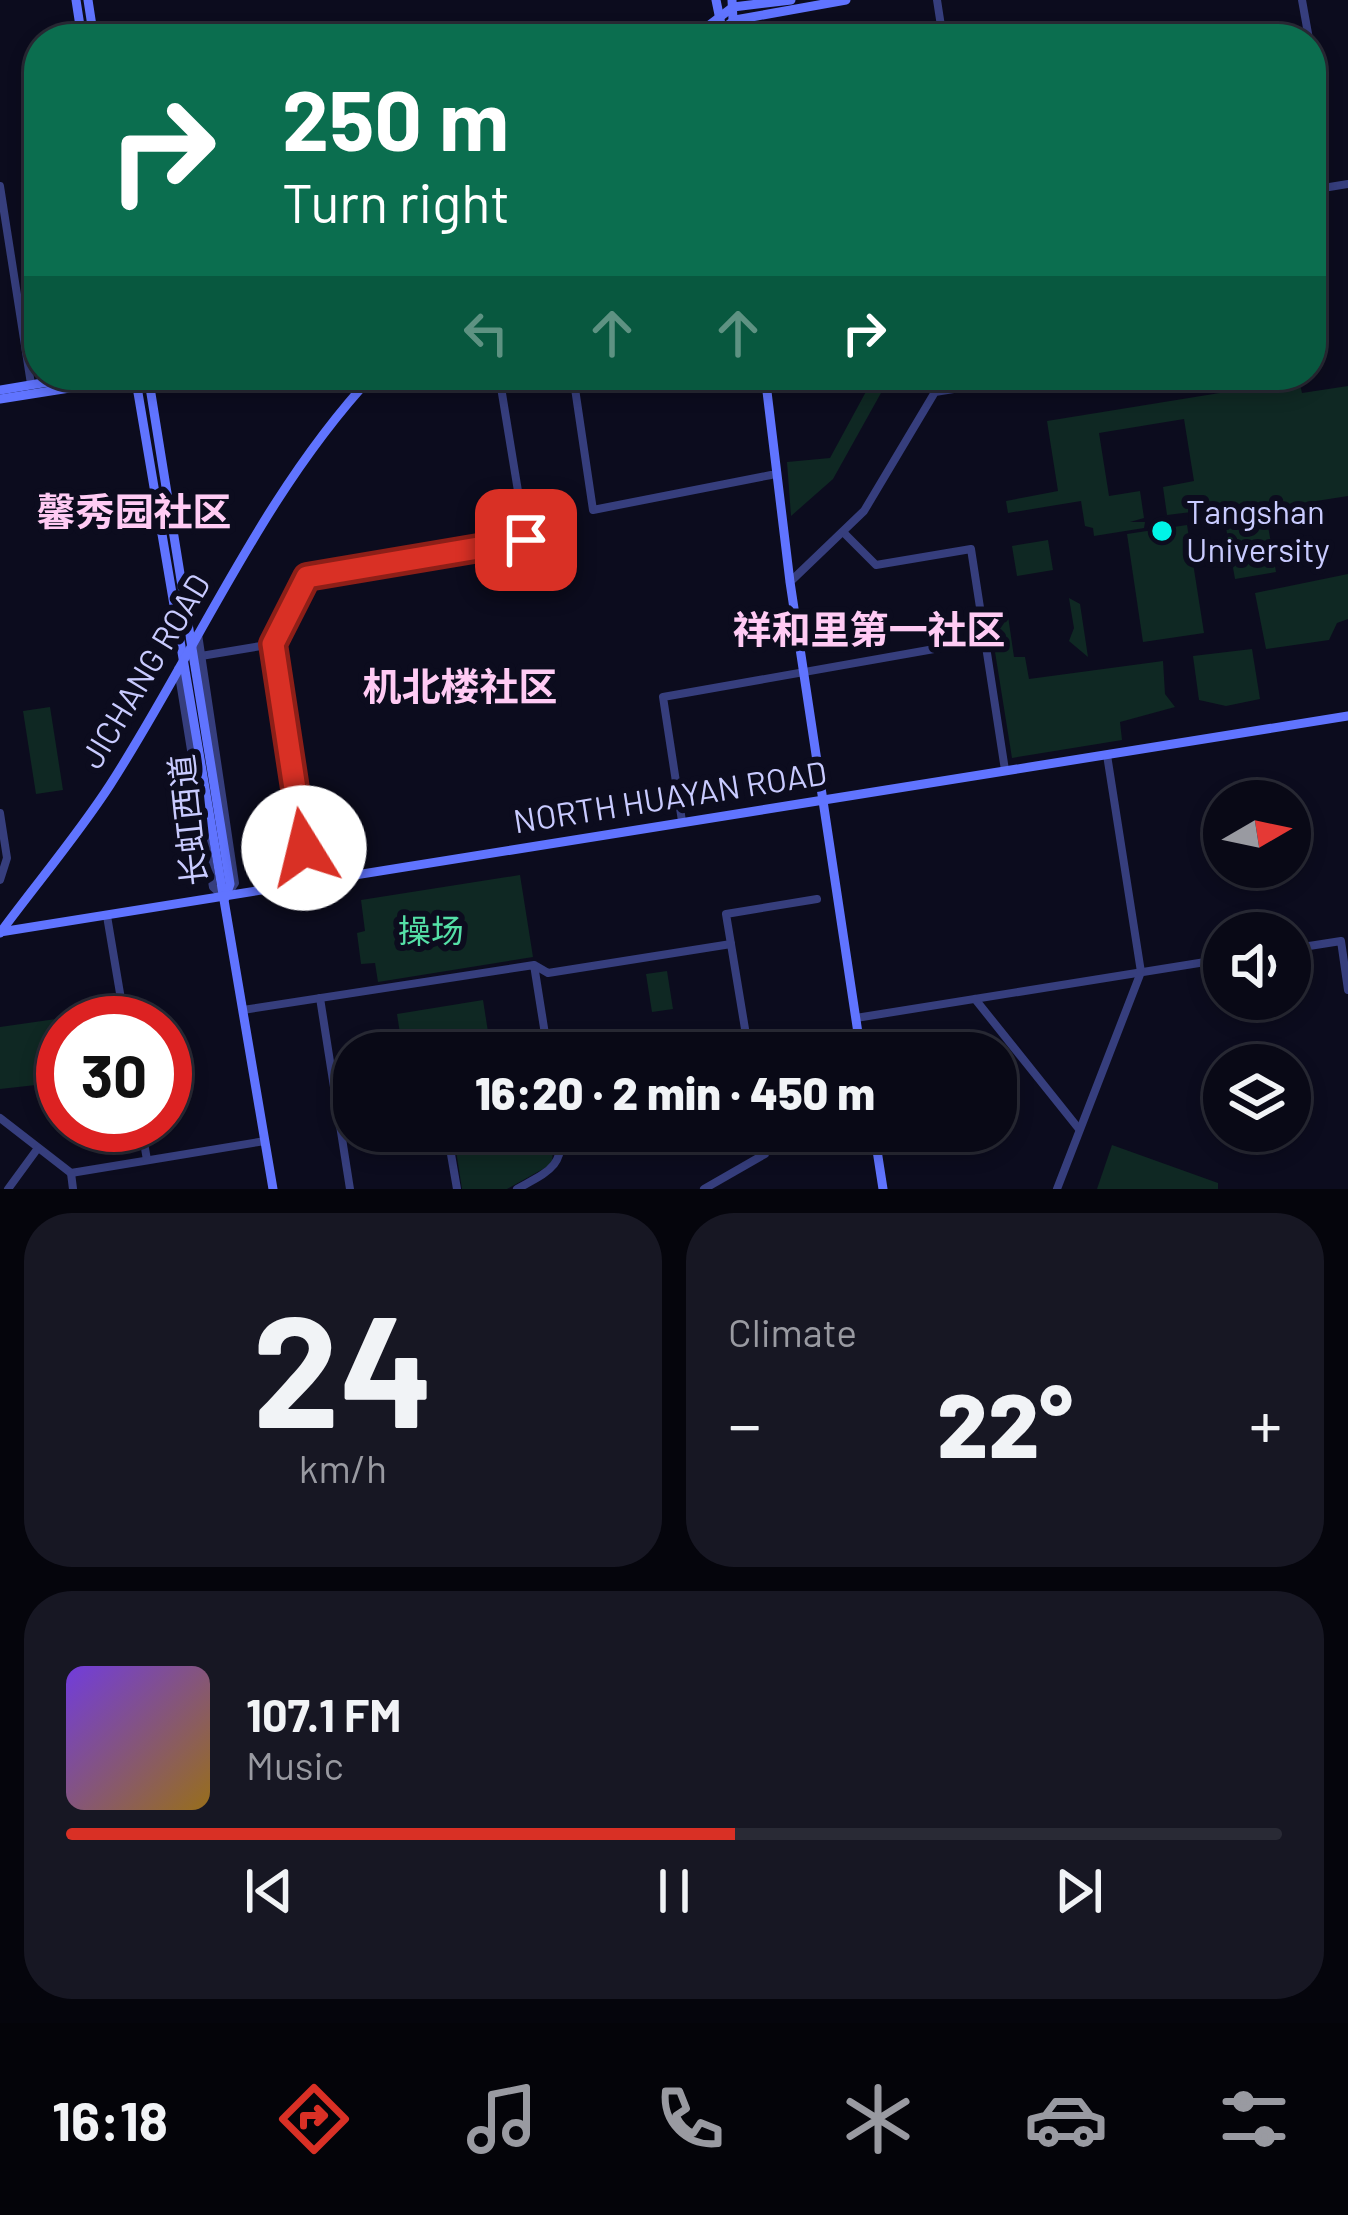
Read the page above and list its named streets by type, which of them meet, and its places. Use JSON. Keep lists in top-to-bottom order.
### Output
{
  "streets": {
    "street": ["JICHANG ROAD", "NORTH HUAYAN ROAD", "长虹西道"]
  },
  "crossings": [
    ["JICHANG ROAD", "NORTH HUAYAN ROAD"],
    ["JICHANG ROAD", "长虹西道"],
    ["NORTH HUAYAN ROAD", "长虹西道"]
  ],
  "districts": ["馨秀园社区", "祥和里第一社区", "机北楼社区"],
  "parks": ["操场"],
  "places": ["Tangshan University"],
  "north": "right",
  "page": {
    "turn": ["250 m", "Turn right"],
    "limit": "30",
    "trip": "16:20 · 2 min · 450 m",
    "tile": [
      ["24", "km/h"],
      "Climate"
    ],
    "heat": ["−", "22°", "+"],
    "song": ["107.1 FM", "Music"],
    "tabs": "16:18"
  }
}
